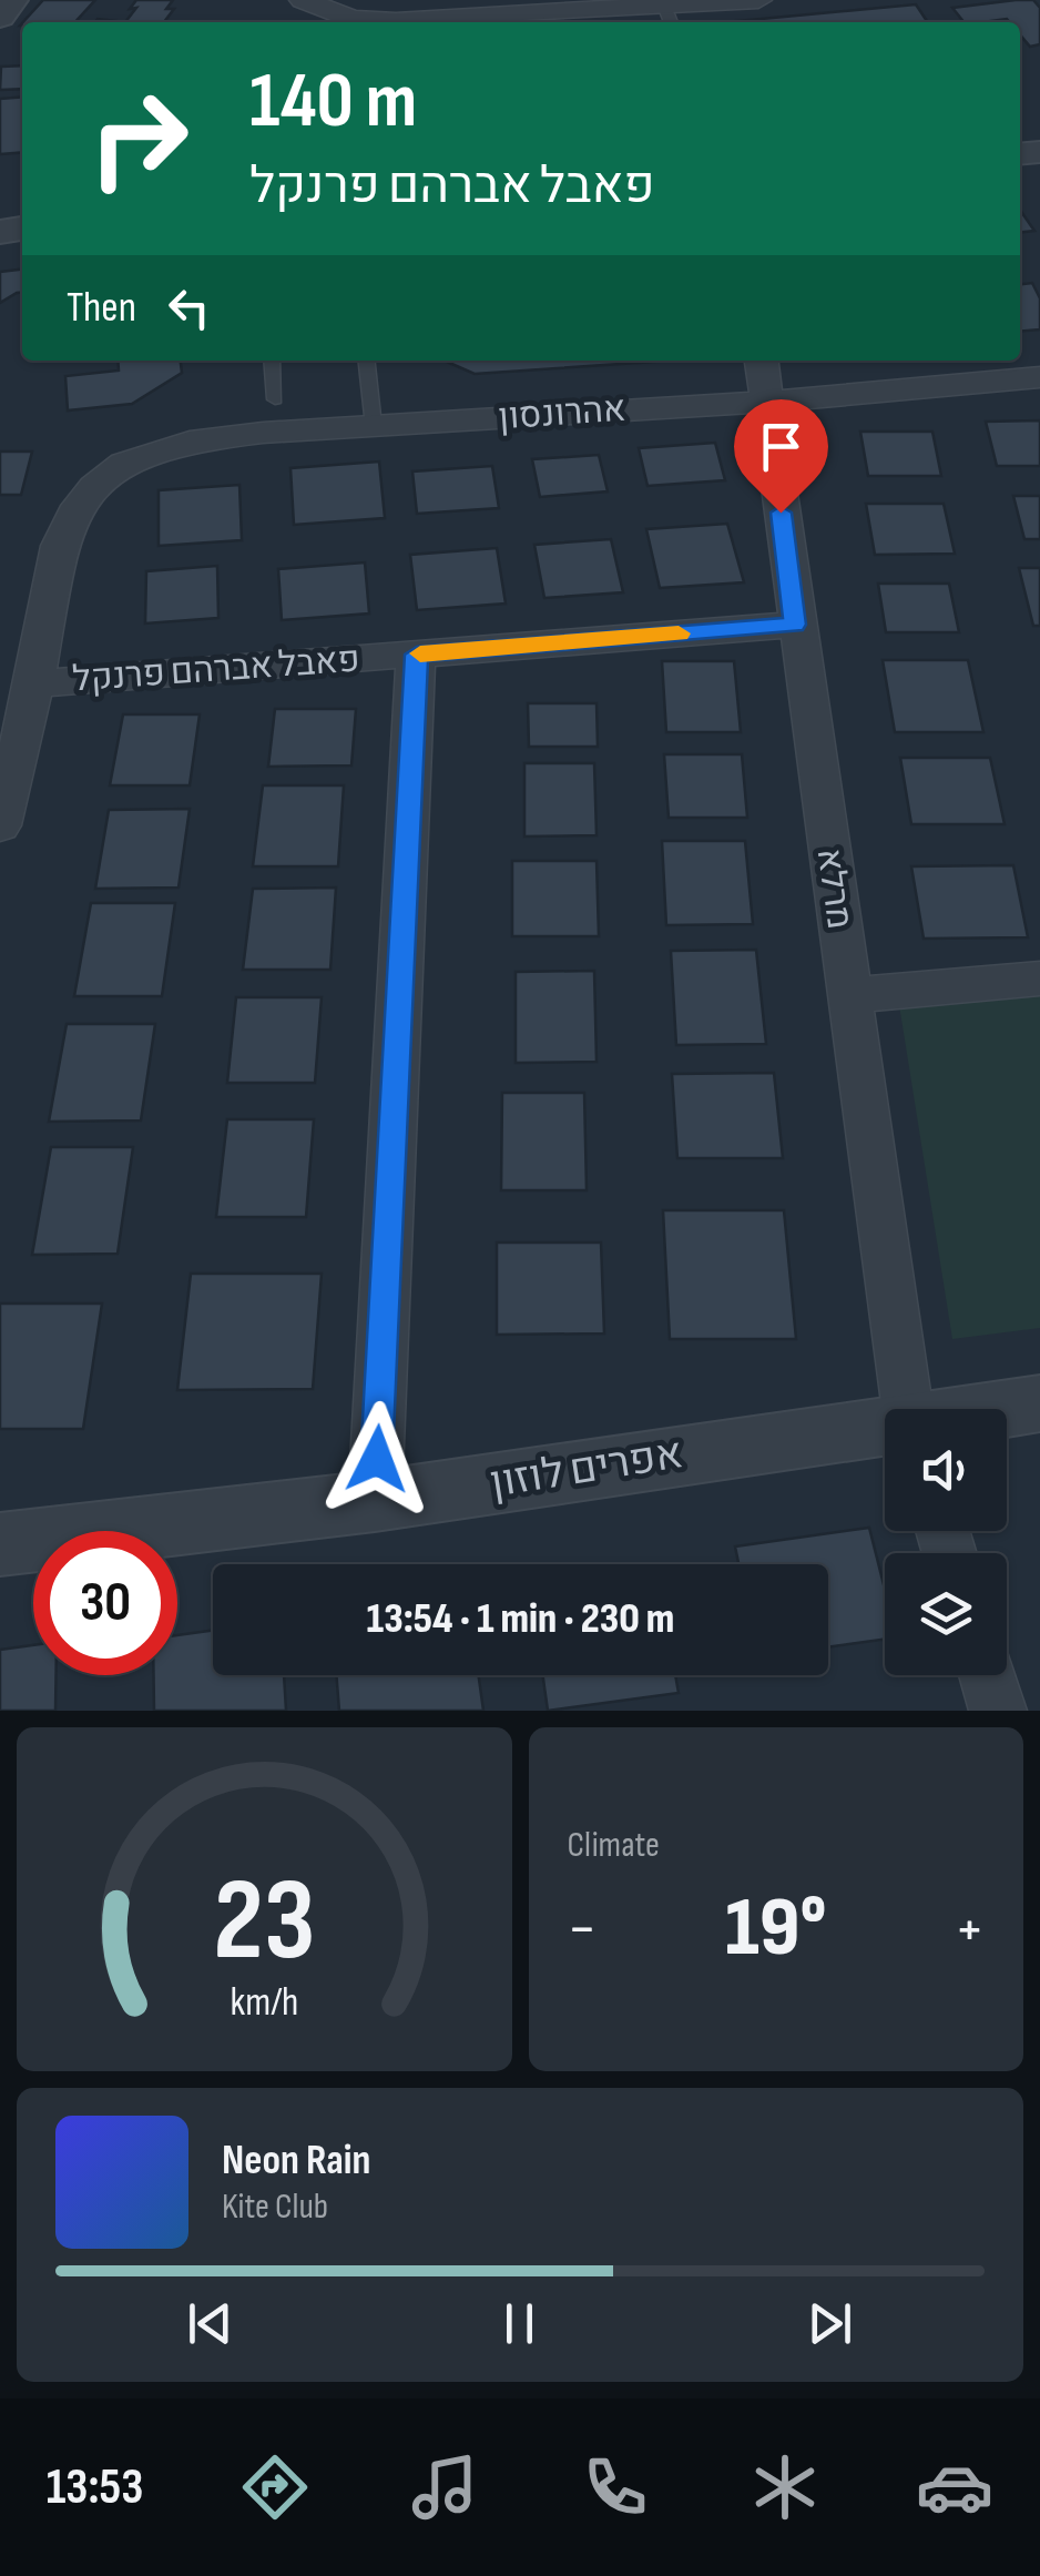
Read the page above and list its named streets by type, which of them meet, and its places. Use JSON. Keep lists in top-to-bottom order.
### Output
{
  "streets": {
    "street": [
      "אהרונסון",
      "פאבל אברהם פרנקל",
      "מרלא",
      "אפרים לוזון"
    ]
  },
  "crossings": [
    ["אהרונסון", "פאבל אברהם פרנקל"],
    ["אהרונסון", "מרלא"],
    ["פאבל אברהם פרנקל", "מרלא"]
  ],
  "page": {
    "turn": ["140 m", "פאבל אברהם פרנקל"],
    "then": "Then",
    "limit": "30",
    "trip": "13:54 · 1 min · 230 m",
    "tile": "Climate",
    "heat": ["−", "19°", "+"],
    "song": ["Neon Rain", "Kite Club"],
    "tabs": "13:53",
    "gauge": ["23", "km/h"]
  }
}
